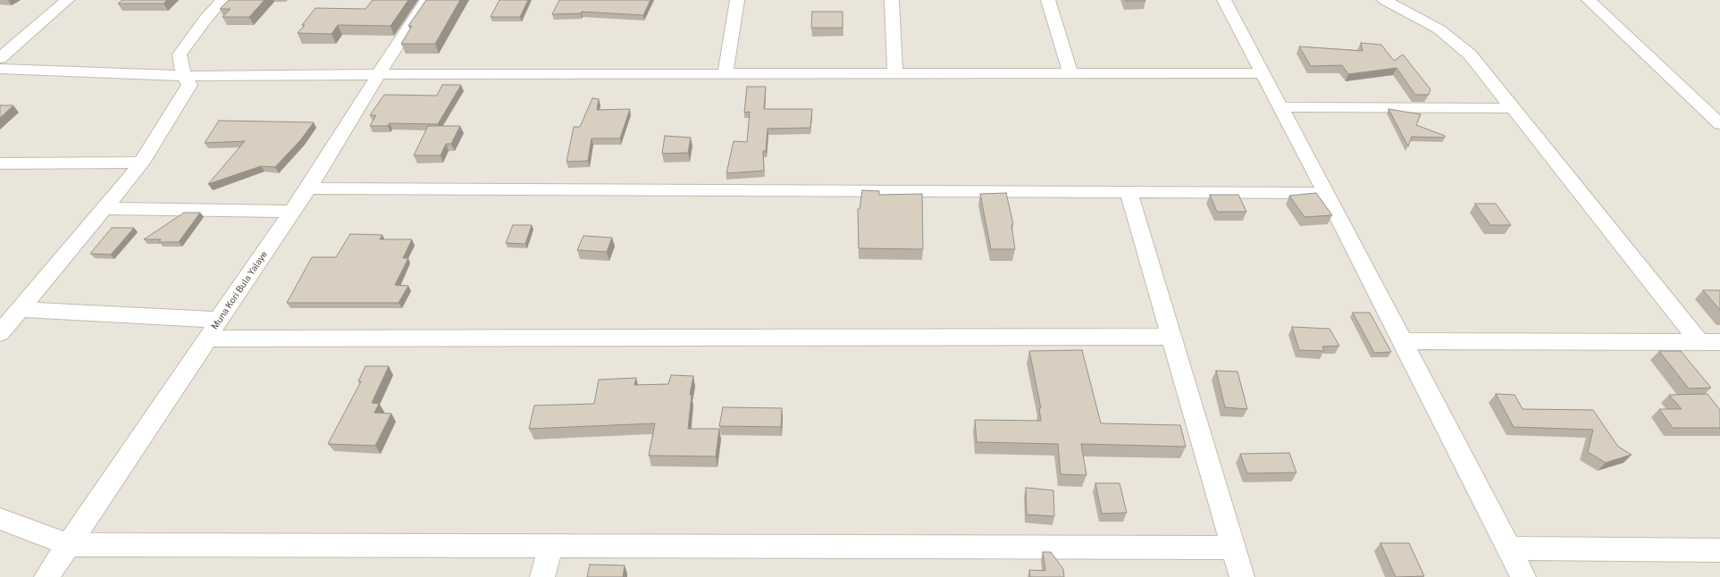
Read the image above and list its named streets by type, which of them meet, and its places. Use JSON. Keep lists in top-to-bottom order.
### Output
{
  "streets": {
    "street": ["Muna Kori Bula Yalaye"]
  }
}
